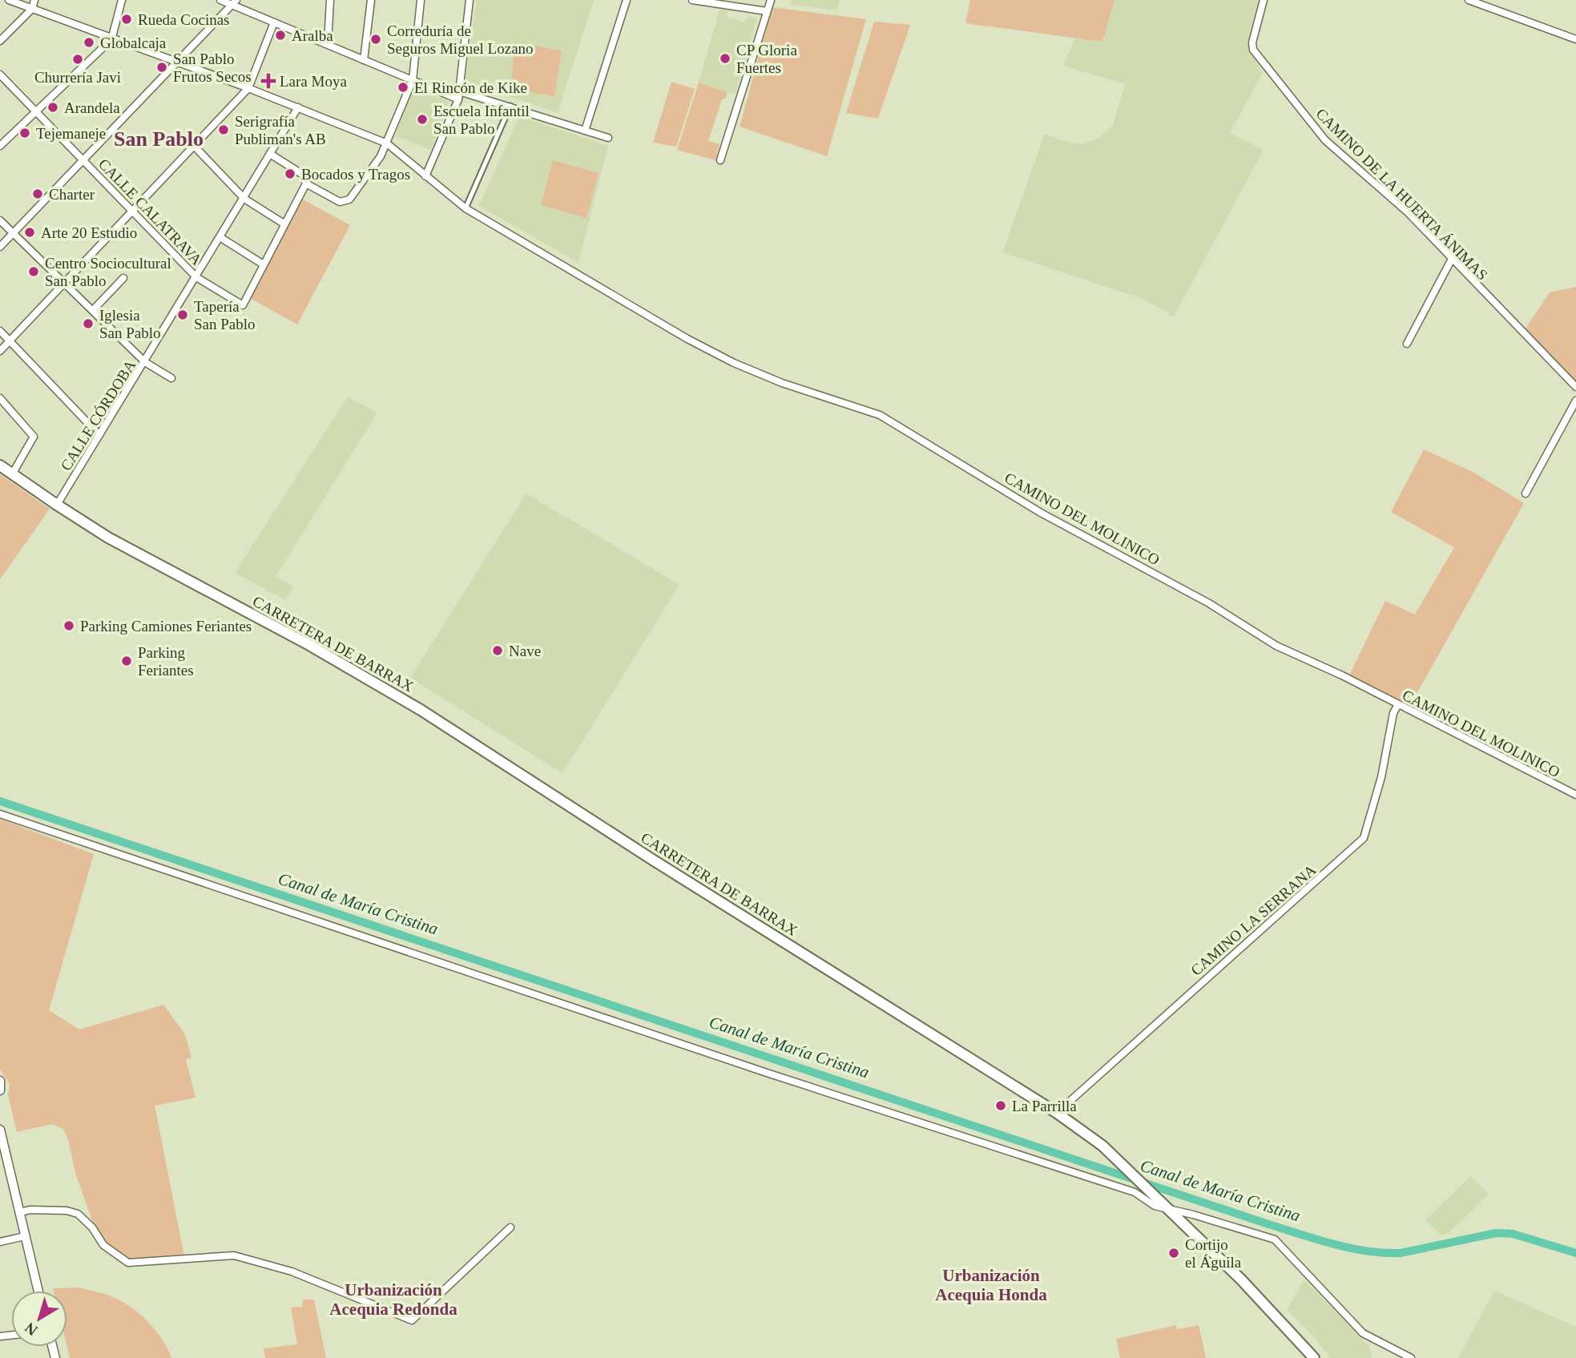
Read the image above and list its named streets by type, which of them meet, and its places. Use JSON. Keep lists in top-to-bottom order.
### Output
{
  "streets": {
    "main road": ["CARRETERA DE BARRAX"],
    "street": [
      "CAMINO DE LA HUERTA ÁNIMAS",
      "CALLE CALATRAVA",
      "CALLE CÓRDOBA",
      "CAMINO DEL MOLINICO",
      "CAMINO LA SERRANA"
    ]
  },
  "crossings": [
    ["CALLE CALATRAVA", "CALLE CÓRDOBA"],
    ["CALLE CÓRDOBA", "CAMINO DEL MOLINICO"],
    ["CALLE CÓRDOBA", "CARRETERA DE BARRAX"],
    ["CAMINO DEL MOLINICO", "CAMINO LA SERRANA"],
    ["CARRETERA DE BARRAX", "CAMINO LA SERRANA"]
  ],
  "districts": ["San Pablo", "Urbanización Acequia Honda", "Urbanización Acequia Redonda"],
  "water": ["Canal de María Cristina"],
  "places": {
    "other": [
      "Rueda Cocinas",
      "Aralba",
      "Correduría de Seguros Miguel Lozano",
      "Globalcaja",
      "CP Gloria Fuertes",
      "Churrería Javi",
      "San Pablo Frutos Secos",
      "El Rincón de Kike",
      "Arandela",
      "Escuela Infantil San Pablo",
      "Serigrafía Publiman's AB",
      "Tejemaneje",
      "Bocados y Tragos",
      "Charter",
      "Arte 20 Estudio",
      "Centro Sociocultural San Pablo",
      "Tapería San Pablo",
      "Iglesia San Pablo",
      "Parking Camiones Feriantes",
      "Nave",
      "Parking Feriantes",
      "La Parrilla",
      "Cortijo el Águila"
    ],
    "health": ["Lara Moya"]
  },
  "north": "bottom left"
}
